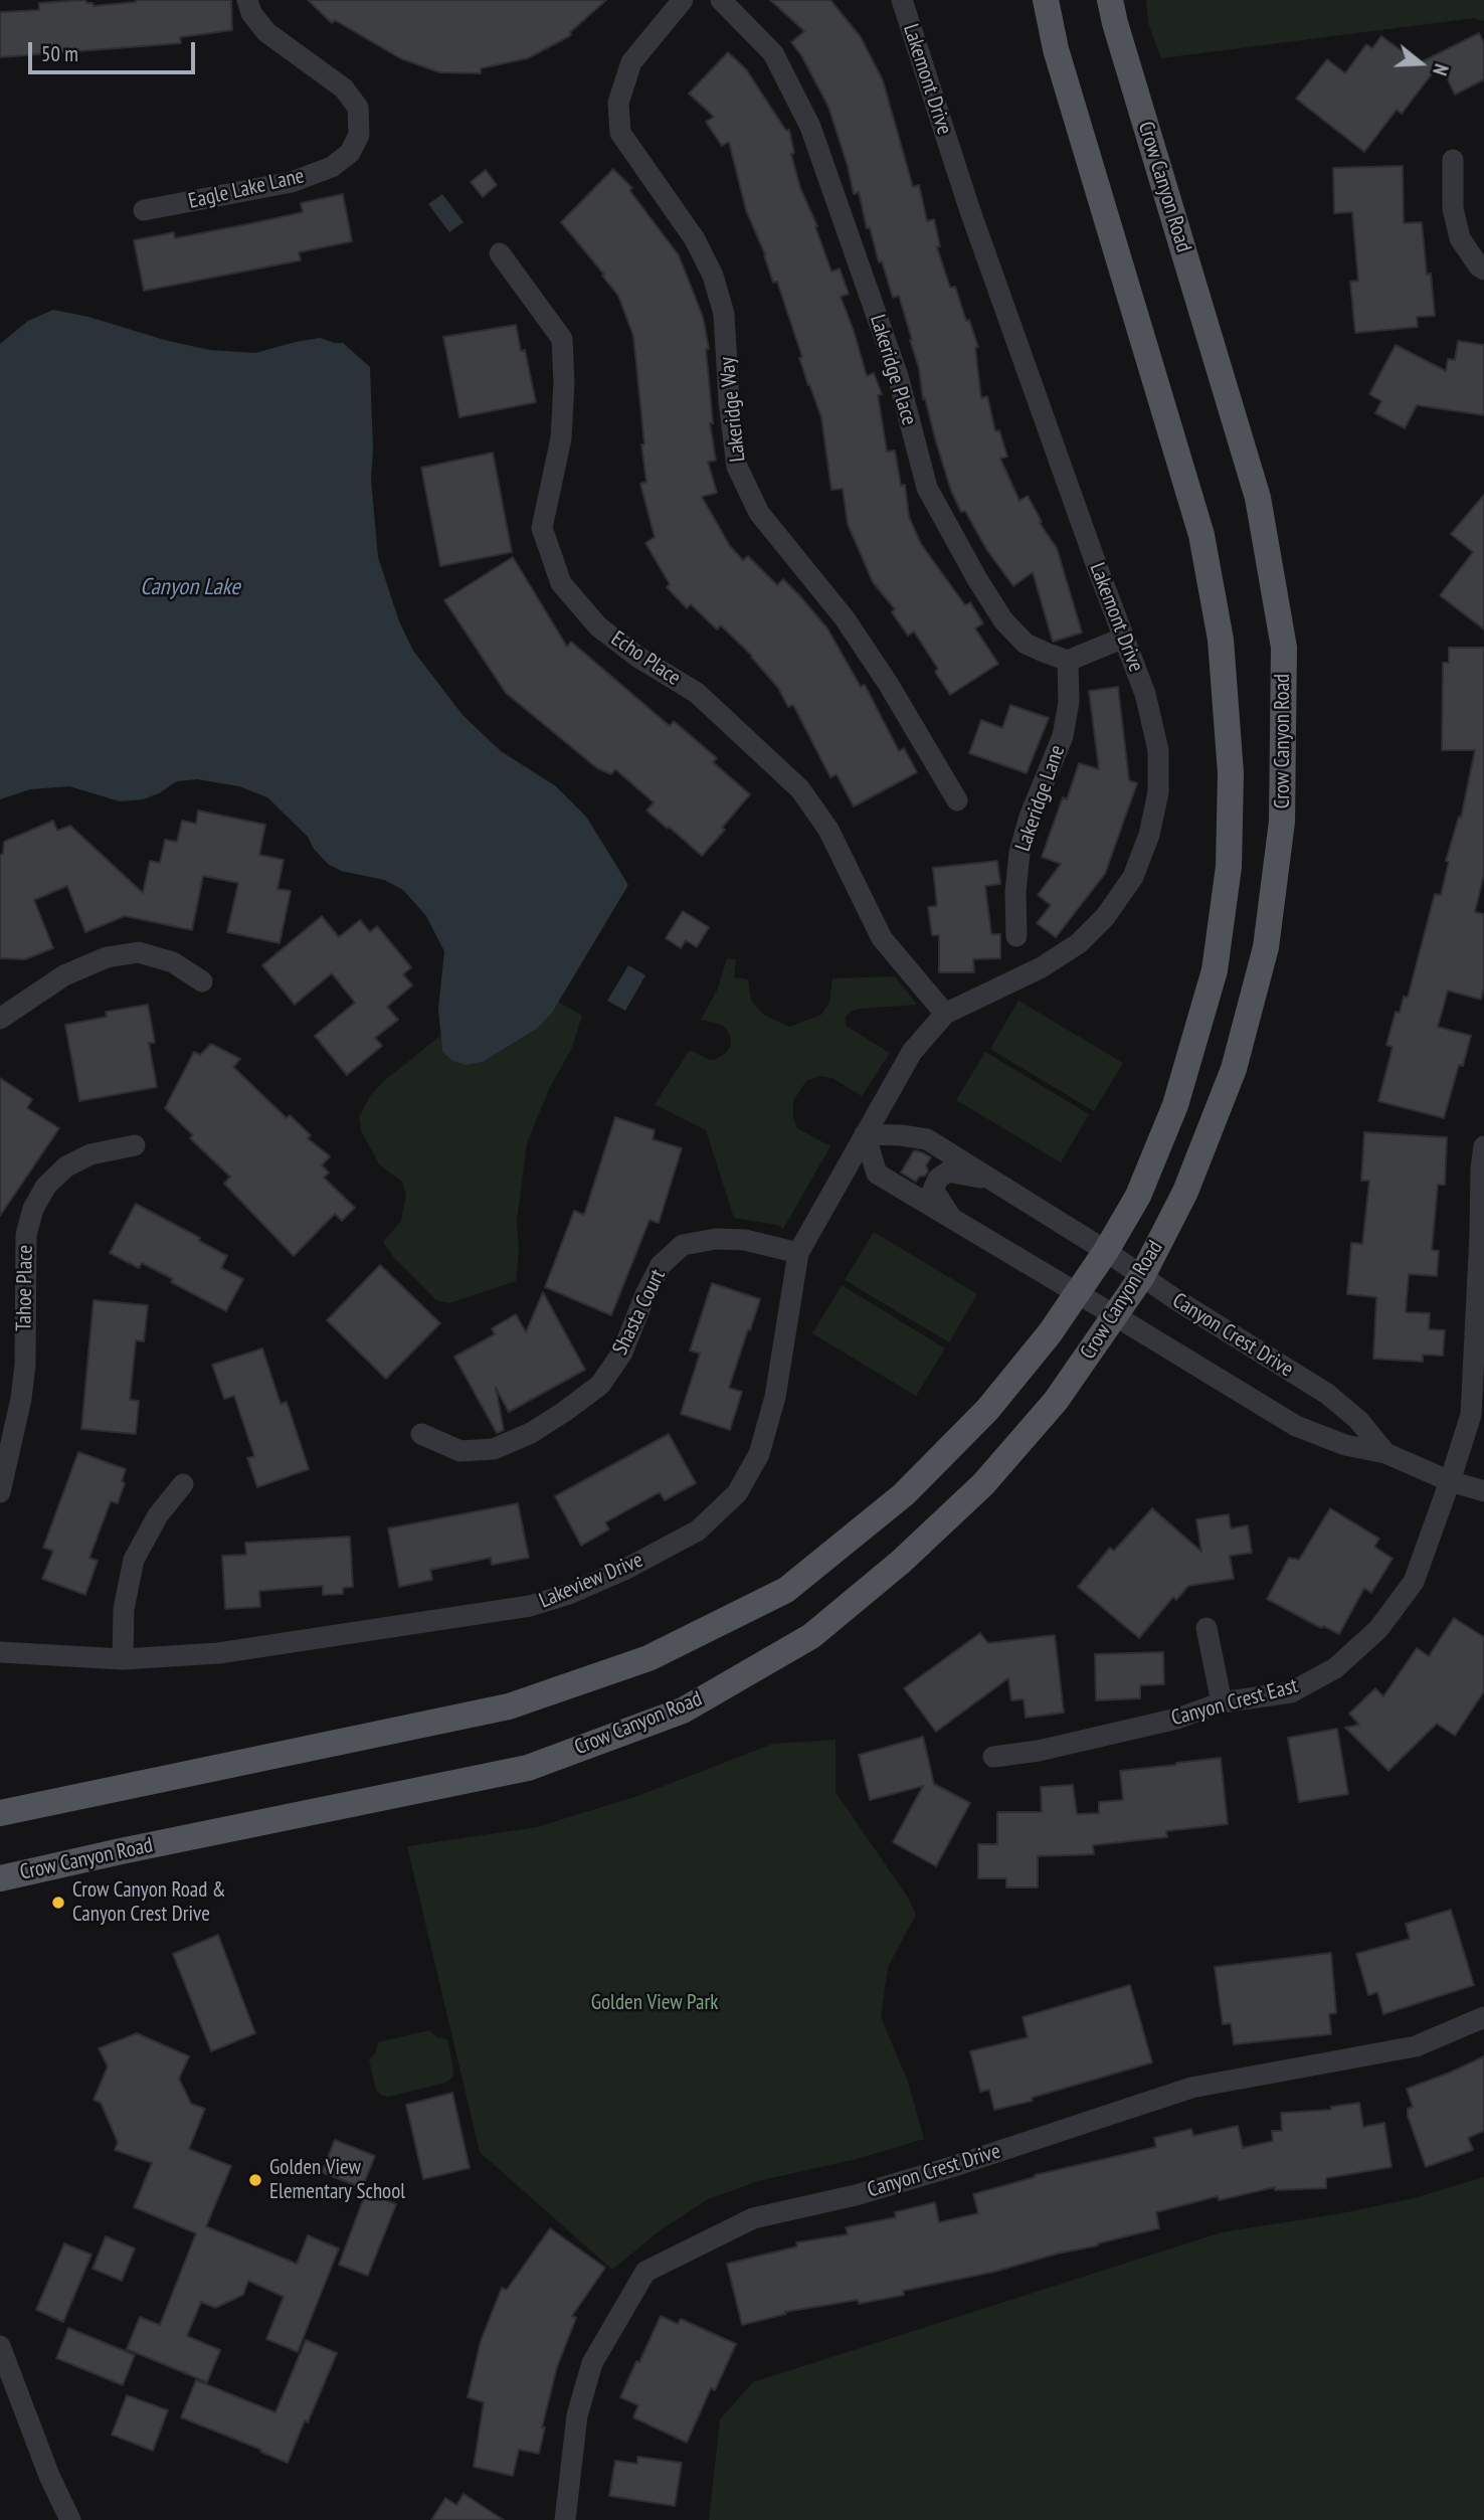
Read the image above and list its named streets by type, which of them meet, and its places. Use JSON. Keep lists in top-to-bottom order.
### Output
{
  "streets": {
    "main road": ["Crow Canyon Road"],
    "street": [
      "Lakemont Drive",
      "Eagle Lake Lane",
      "Lakeridge Place",
      "Lakeridge Way",
      "Echo Place",
      "Lakeridge Lane",
      "Tahoe Place",
      "Shasta Court",
      "Canyon Crest Drive",
      "Lakeview Drive",
      "Canyon Crest East"
    ]
  },
  "crossings": [
    ["Lakemont Drive", "Echo Place"],
    ["Lakemont Drive", "Canyon Crest Drive"],
    ["Lakemont Drive", "Lakeview Drive"],
    ["Crow Canyon Road", "Canyon Crest Drive"],
    ["Lakeridge Place", "Lakeridge Lane"],
    ["Shasta Court", "Lakeview Drive"],
    ["Canyon Crest Drive", "Lakeview Drive"],
    ["Canyon Crest Drive", "Canyon Crest East"]
  ],
  "water": ["Canyon Lake"],
  "parks": ["Golden View Park"],
  "places": ["Crow Canyon Road & Canyon Crest Drive", "Golden View Elementary School"],
  "scale_bar": "50 m",
  "north": "right"
}
